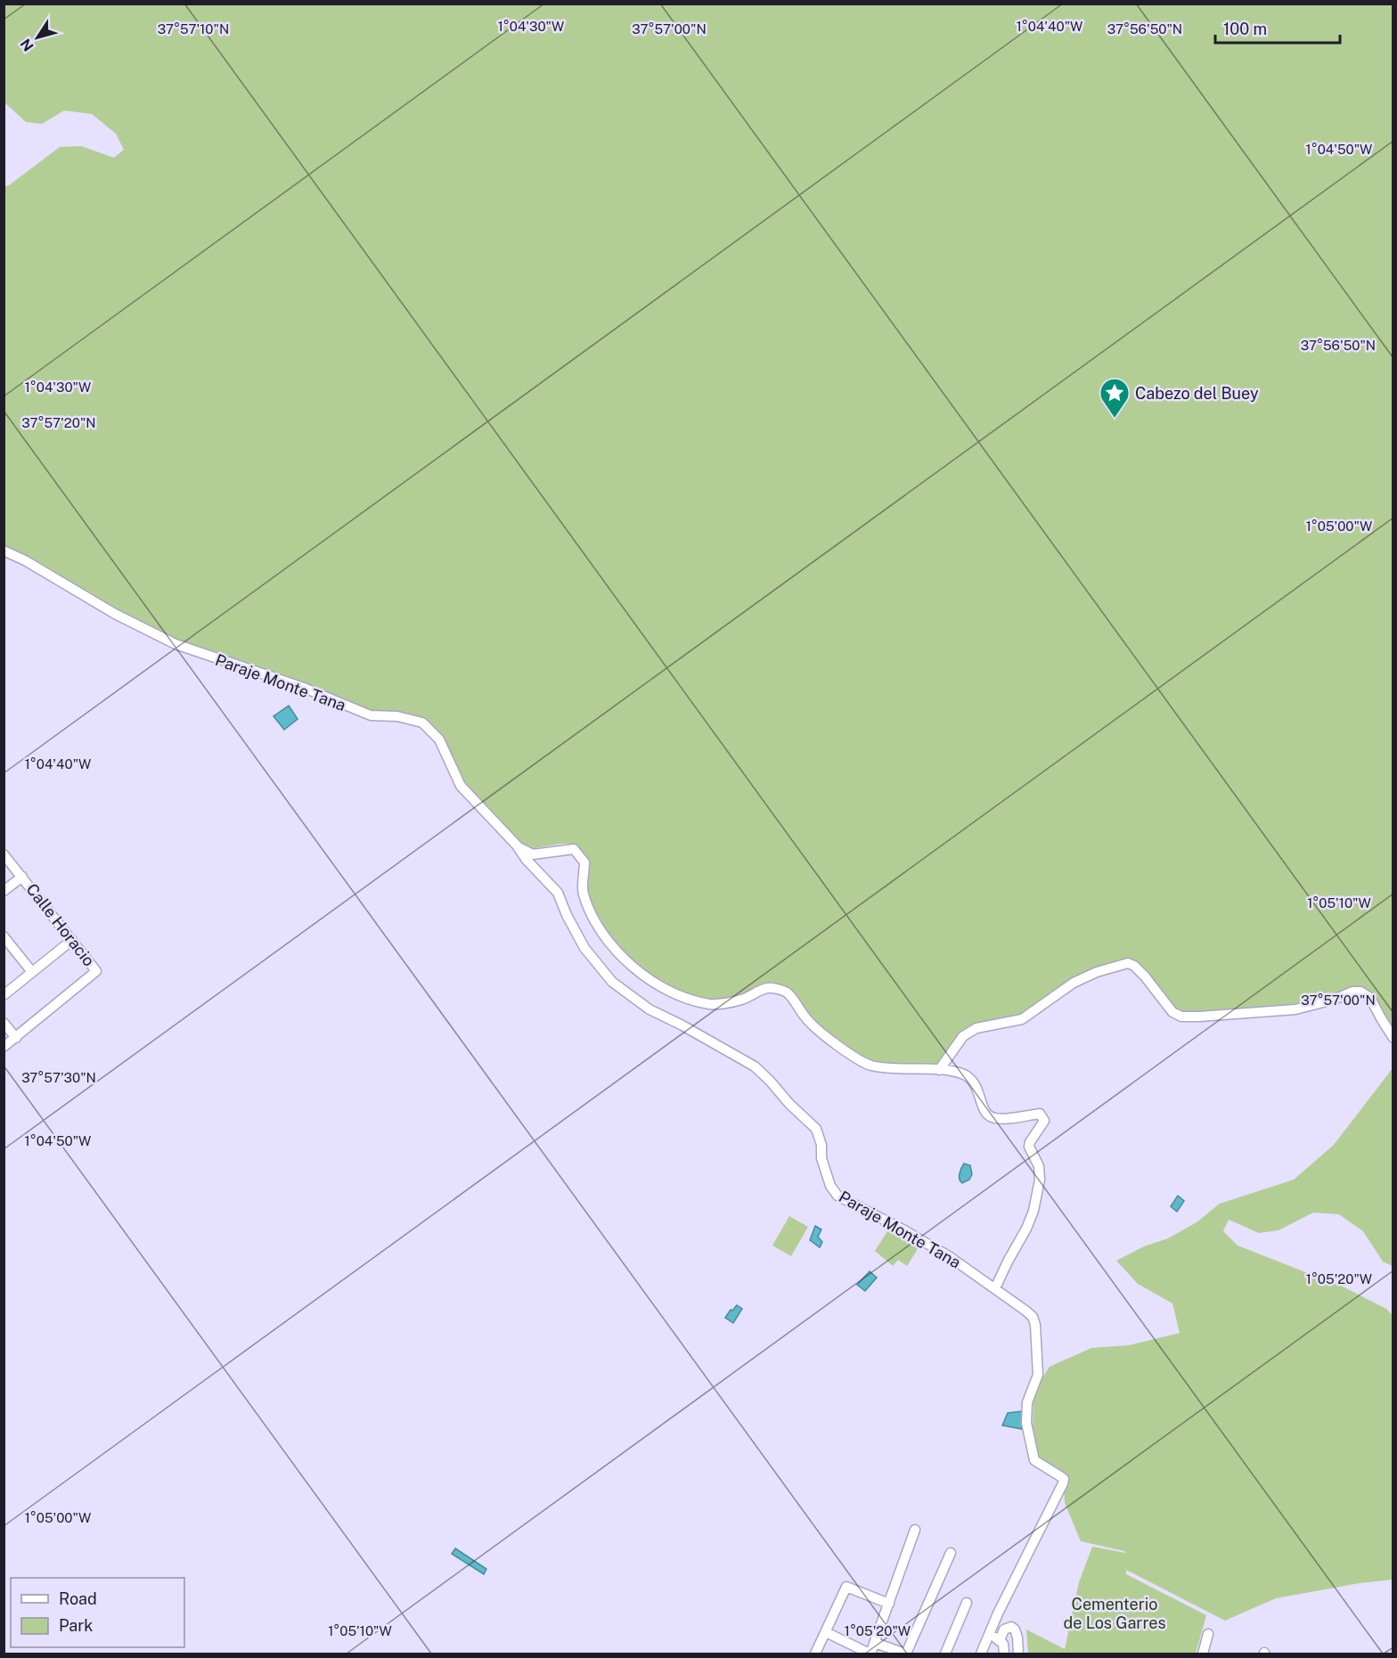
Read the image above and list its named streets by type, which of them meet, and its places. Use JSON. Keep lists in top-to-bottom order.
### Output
{
  "streets": {
    "street": ["Paraje Monte Tana", "Calle Horacio"]
  },
  "parks": ["Cementerio de Los Garres"],
  "places": {
    "place": ["Cabezo del Buey"]
  },
  "legend": ["Road", "Park"],
  "scale_bar": "100 m",
  "north": "bottom left",
  "coordinates": [
    "1°04'30\"W",
    "1°04'40\"W",
    "37°57'10\"N",
    "37°57'00\"N",
    "37°56'50\"N",
    "1°04'50\"W",
    "37°57'20\"N",
    "1°05'00\"W",
    "1°05'10\"W",
    "37°57'30\"N",
    "1°05'20\"W"
  ]
}
